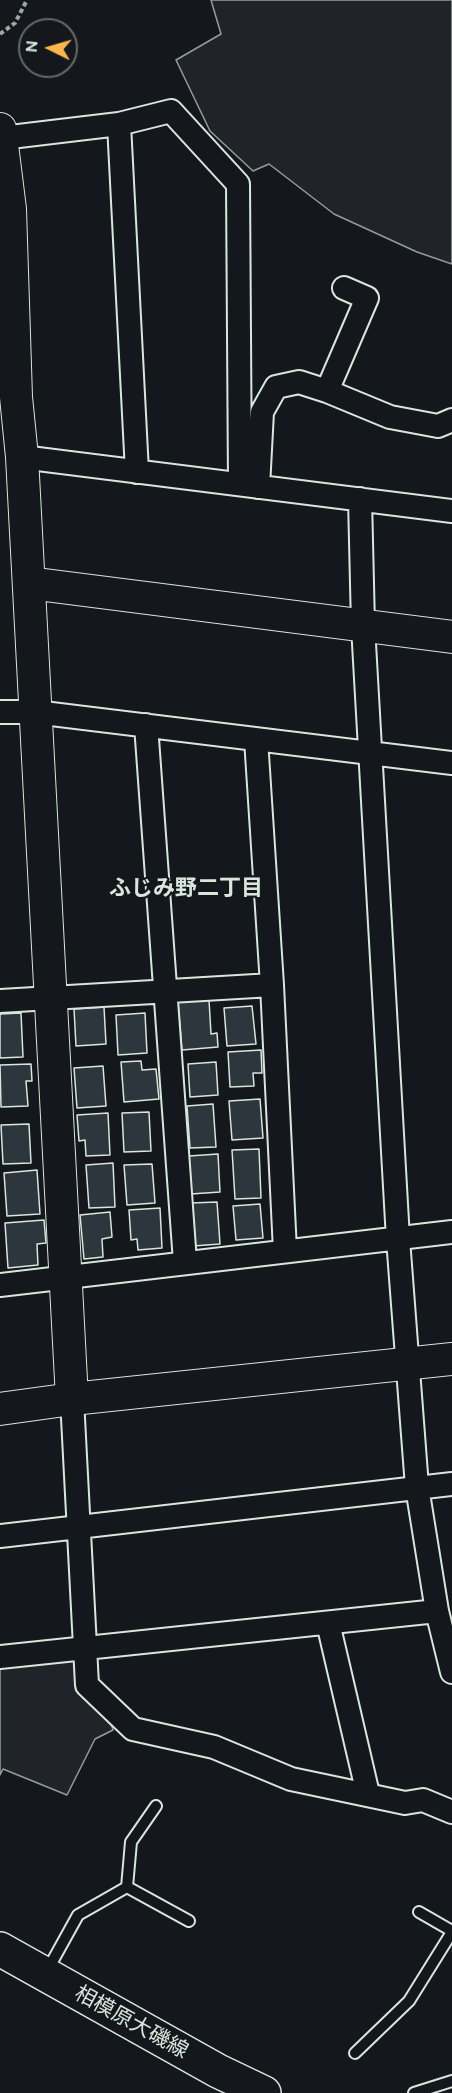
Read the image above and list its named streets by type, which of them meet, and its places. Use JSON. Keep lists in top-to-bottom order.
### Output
{
  "streets": {
    "main road": ["相模原大磯線"]
  },
  "districts": ["ふじみ野二丁目"],
  "north": "left"
}
